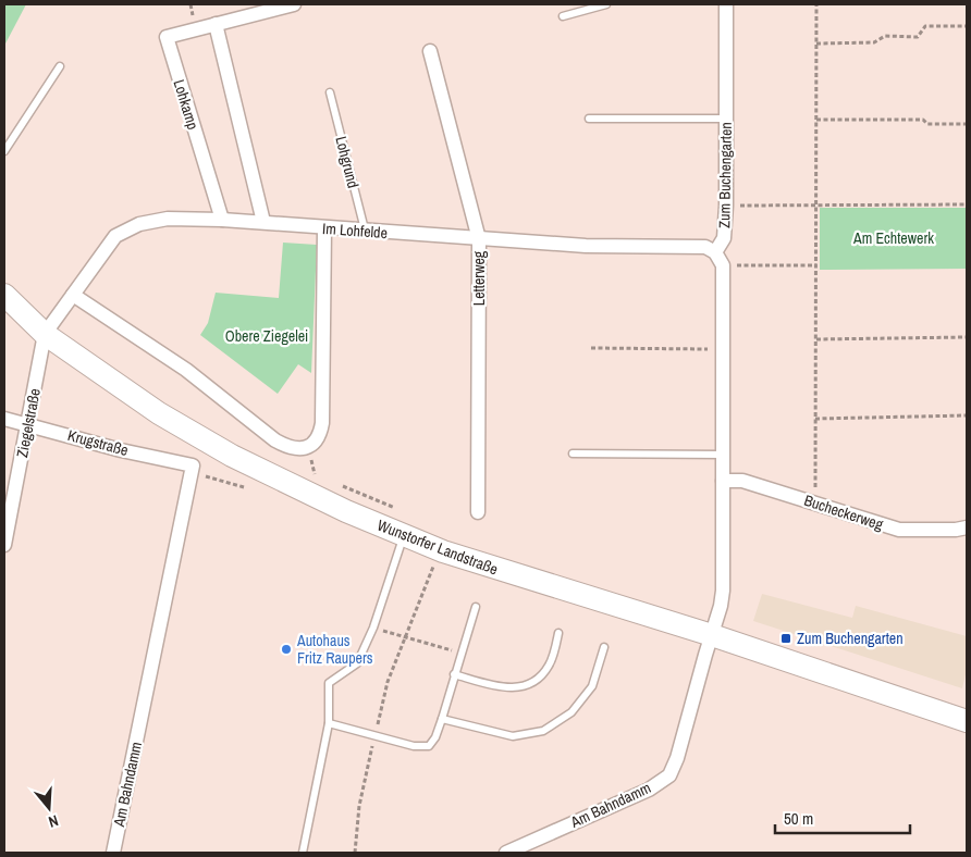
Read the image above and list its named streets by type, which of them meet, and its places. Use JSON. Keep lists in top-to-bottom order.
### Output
{
  "streets": {
    "main road": ["Wunstorfer Landstraße"],
    "street": [
      "Lohkamp",
      "Zum Buchengarten",
      "Im Lohfelde",
      "Letterweg",
      "Ziegelstraße",
      "Krugstraße",
      "Bucheckerweg",
      "Am Bahndamm"
    ],
    "lane": ["Lohgrund"]
  },
  "crossings": [
    ["Lohkamp", "Im Lohfelde"],
    ["Lohgrund", "Im Lohfelde"],
    ["Zum Buchengarten", "Im Lohfelde"],
    ["Im Lohfelde", "Letterweg"],
    ["Im Lohfelde", "Ziegelstraße"],
    ["Im Lohfelde", "Wunstorfer Landstraße"],
    ["Ziegelstraße", "Krugstraße"],
    ["Ziegelstraße", "Wunstorfer Landstraße"],
    ["Krugstraße", "Am Bahndamm"],
    ["Wunstorfer Landstraße", "Am Bahndamm"]
  ],
  "parks": ["Am Echtewerk", "Obere Ziegelei"],
  "places": {
    "transit": ["Zum Buchengarten"],
    "other": ["Autohaus Fritz Raupers"]
  },
  "scale_bar": "50 m",
  "north": "bottom"
}
